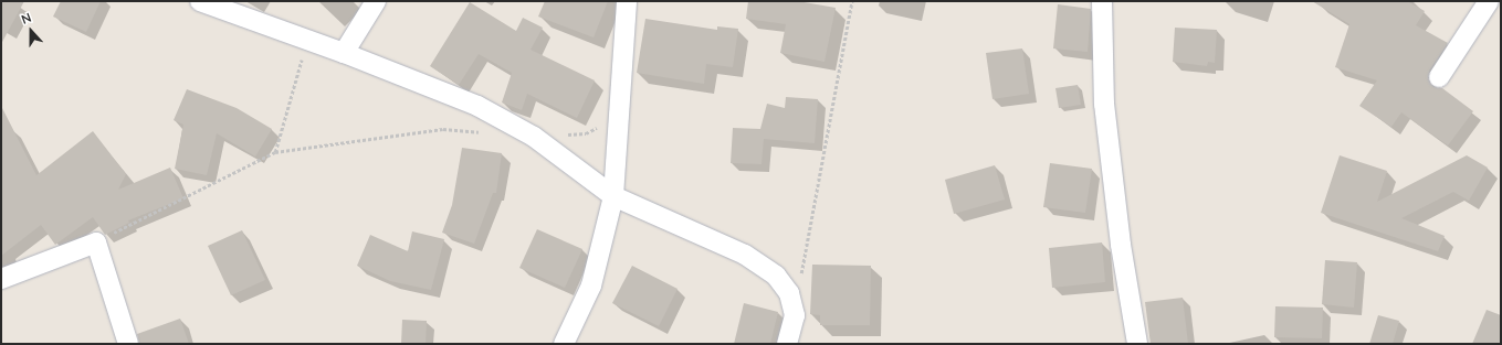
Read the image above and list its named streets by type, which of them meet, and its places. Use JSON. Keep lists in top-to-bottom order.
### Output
{
  "north": "top"
}
